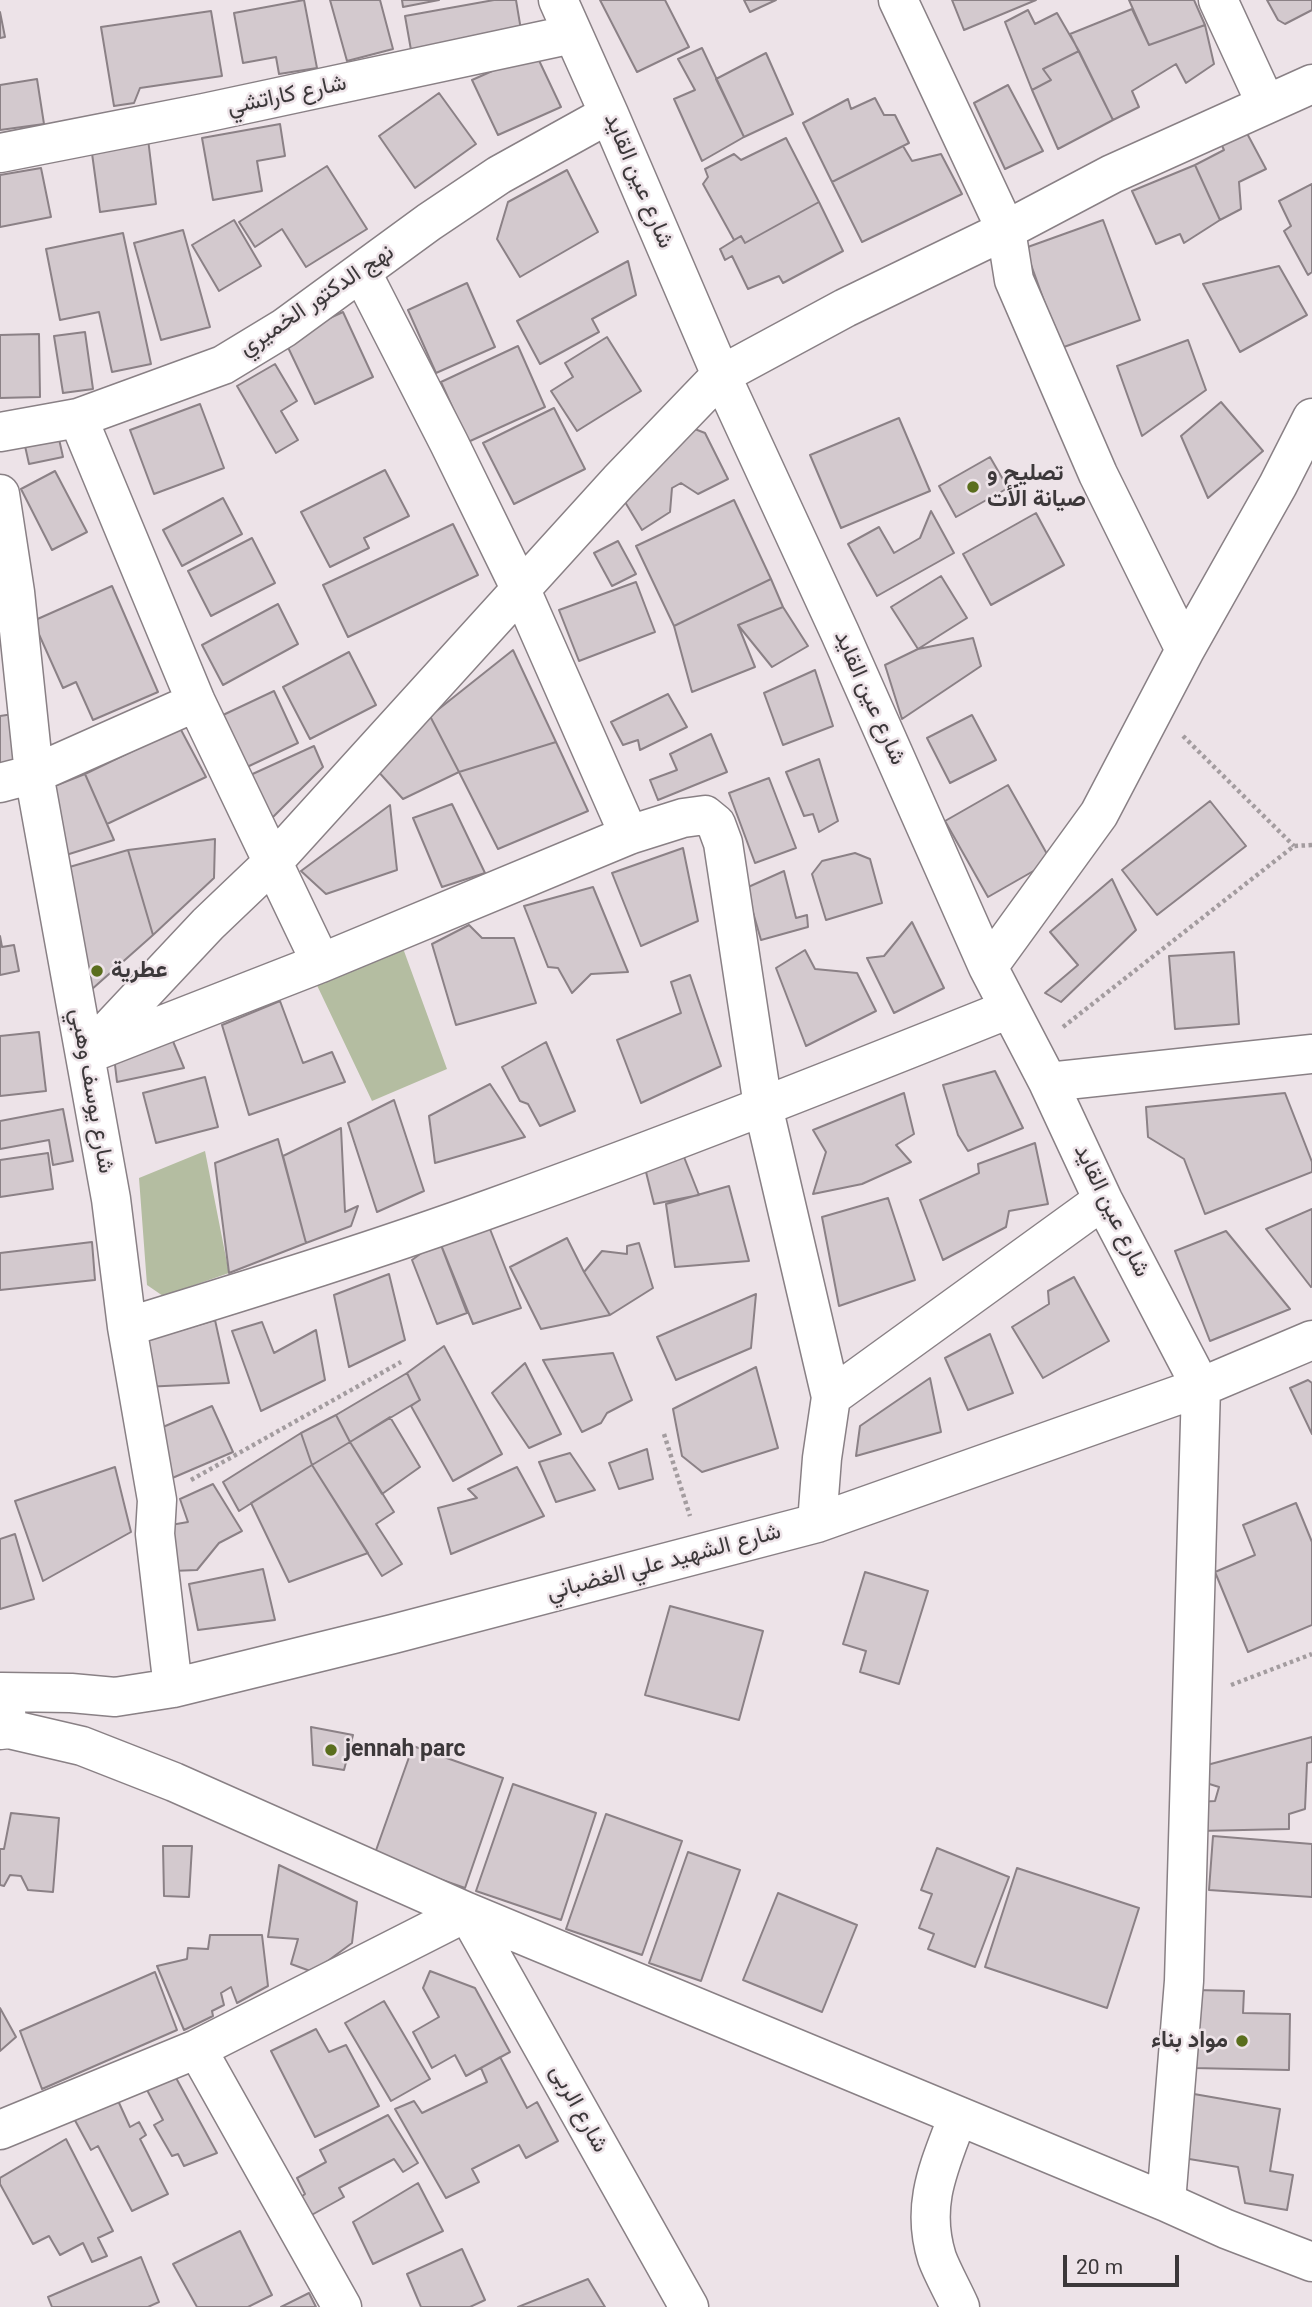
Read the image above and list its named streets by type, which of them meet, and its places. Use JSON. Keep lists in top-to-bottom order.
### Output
{
  "streets": {
    "street": [
      "شارع كاراتشي",
      "شارع عين القايد",
      "نهج الدكتور الخميري",
      "شارع يوسف وهبي",
      "شارع الشهيد علي الغضباني",
      "شارع الربى"
    ]
  },
  "crossings": [
    ["شارع كاراتشي", "شارع عين القايد"],
    ["شارع عين القايد", "نهج الدكتور الخميري"],
    ["شارع عين القايد", "شارع الشهيد علي الغضباني"],
    ["شارع يوسف وهبي", "شارع الشهيد علي الغضباني"]
  ],
  "places": [
    "تصليح و صيانة الأت",
    "عطرية",
    "jennah parc",
    "مواد بناء"
  ],
  "scale_bar": "20 m"
}
